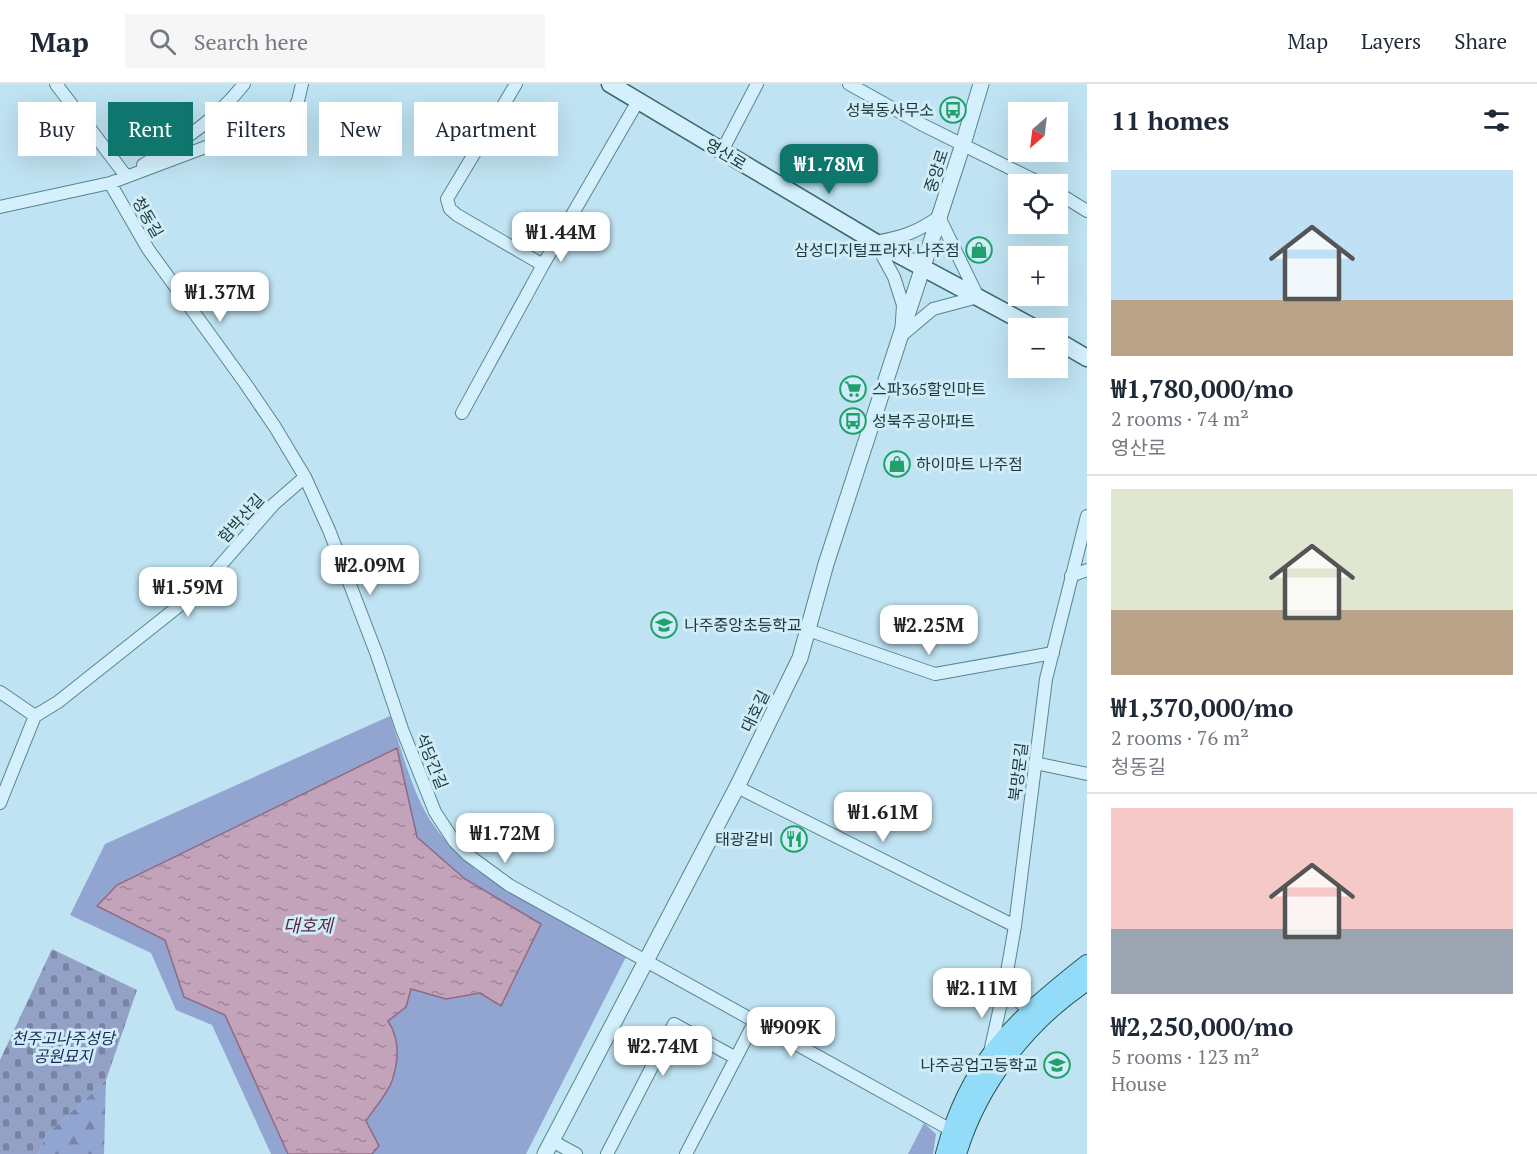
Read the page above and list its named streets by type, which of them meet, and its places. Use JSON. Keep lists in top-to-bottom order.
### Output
{
  "streets": {
    "main road": ["영산로"],
    "street": [
      "중앙로",
      "청동길",
      "함박산길",
      "대호길",
      "석당간길",
      "북망문길"
    ]
  },
  "crossings": [
    ["영산로", "중앙로"],
    ["영산로", "대호길"],
    ["중앙로", "대호길"],
    ["청동길", "함박산길"],
    ["청동길", "석당간길"],
    ["함박산길", "석당간길"],
    ["대호길", "석당간길"]
  ],
  "water": ["대호제"],
  "parks": ["천주고나주성당 공원묘지"],
  "places": {
    "bus stop": ["성북동사무소", "성북주공아파트"],
    "shop": ["삼성디지털프라자 나주점", "하이마트 나주점"],
    "supermarket": ["스파365할인마트"],
    "school or university": ["나주중앙초등학교", "나주공업고등학교"],
    "restaurant": ["태광갈비"]
  },
  "north": "bottom left",
  "page": {
    "header": "Map",
    "search": "Search here",
    "nav": ["Map", "Layers", "Share"],
    "heading": "11 homes",
    "map_buttons": ["+", "−"],
    "chip": [
      "Buy",
      "Rent",
      "Filters",
      "New",
      "Apartment"
    ],
    "price": [
      "₩1.78M",
      "₩1.44M",
      "₩1.37M",
      "₩2.09M",
      "₩1.59M",
      "₩2.25M",
      "₩1.61M",
      "₩1.72M",
      "₩2.11M",
      "₩909K",
      "₩2.74M"
    ],
    "list": [
      {
        "name": "₩1,780,000/mo",
        "note": "2 rooms · 74 m² · 영산로"
      },
      {
        "name": "₩1,370,000/mo",
        "note": "2 rooms · 76 m² · 청동길"
      },
      {
        "name": "₩2,250,000/mo",
        "note": "5 rooms · 123 m² · House"
      }
    ]
  }
}
